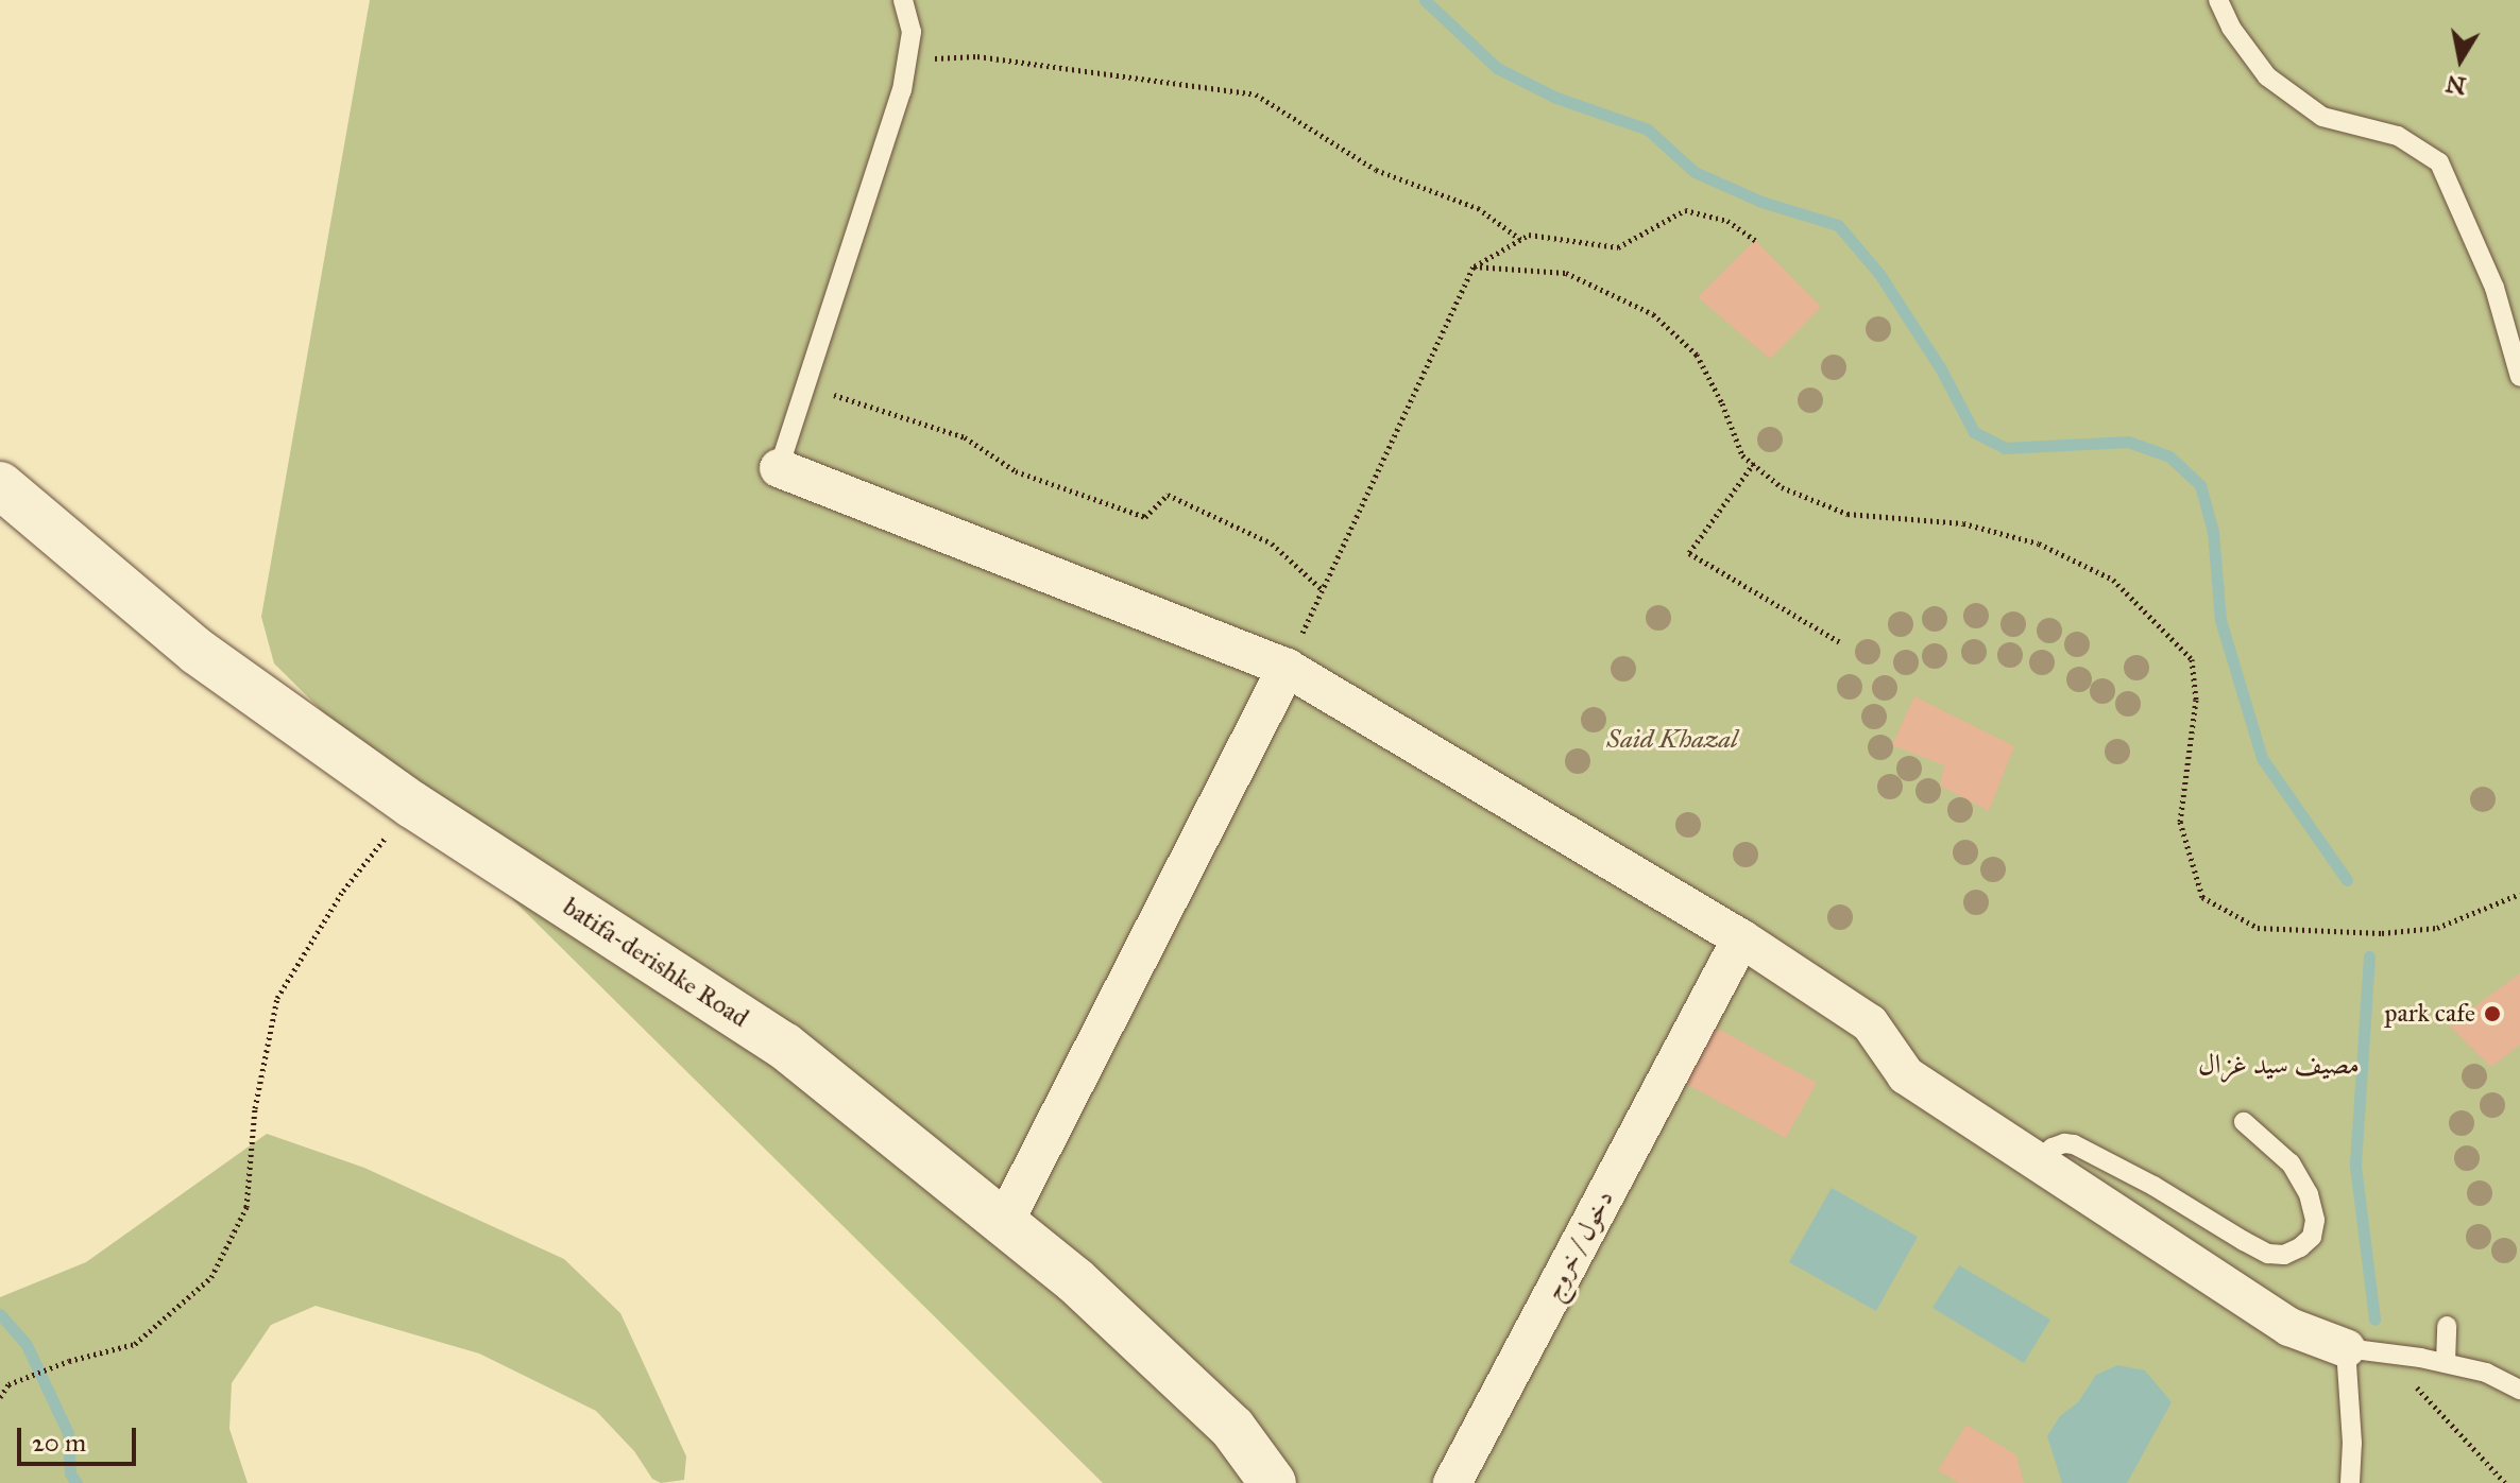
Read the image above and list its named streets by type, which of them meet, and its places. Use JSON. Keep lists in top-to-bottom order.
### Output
{
  "streets": {
    "main road": ["batifa-derishke Road"],
    "street": ["دخول / خروج"]
  },
  "districts": ["مصيف سيد غزال"],
  "parks": ["Said Khazal"],
  "places": ["park cafe"],
  "scale_bar": "20 m",
  "north": "bottom"
}
